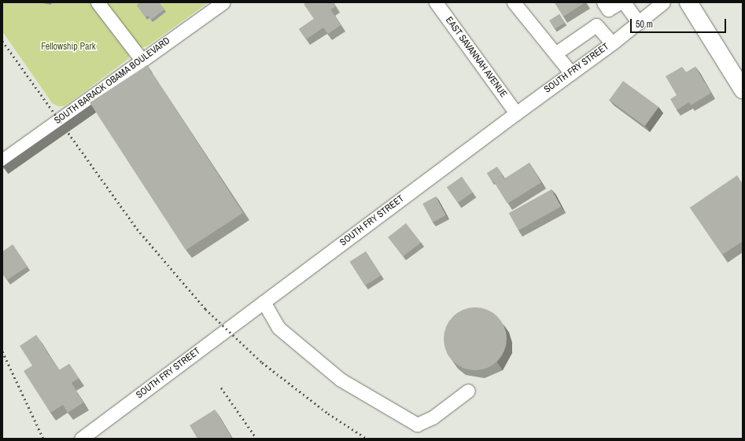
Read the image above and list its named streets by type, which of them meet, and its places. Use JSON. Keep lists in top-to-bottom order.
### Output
{
  "streets": {
    "street": ["EAST SAVANNAH AVENUE", "SOUTH FRY STREET", "SOUTH BARACK OBAMA BOULEVARD"]
  },
  "crossings": [
    ["EAST SAVANNAH AVENUE", "SOUTH FRY STREET"]
  ],
  "parks": ["Fellowship Park"],
  "scale_bar": "50 m"
}
